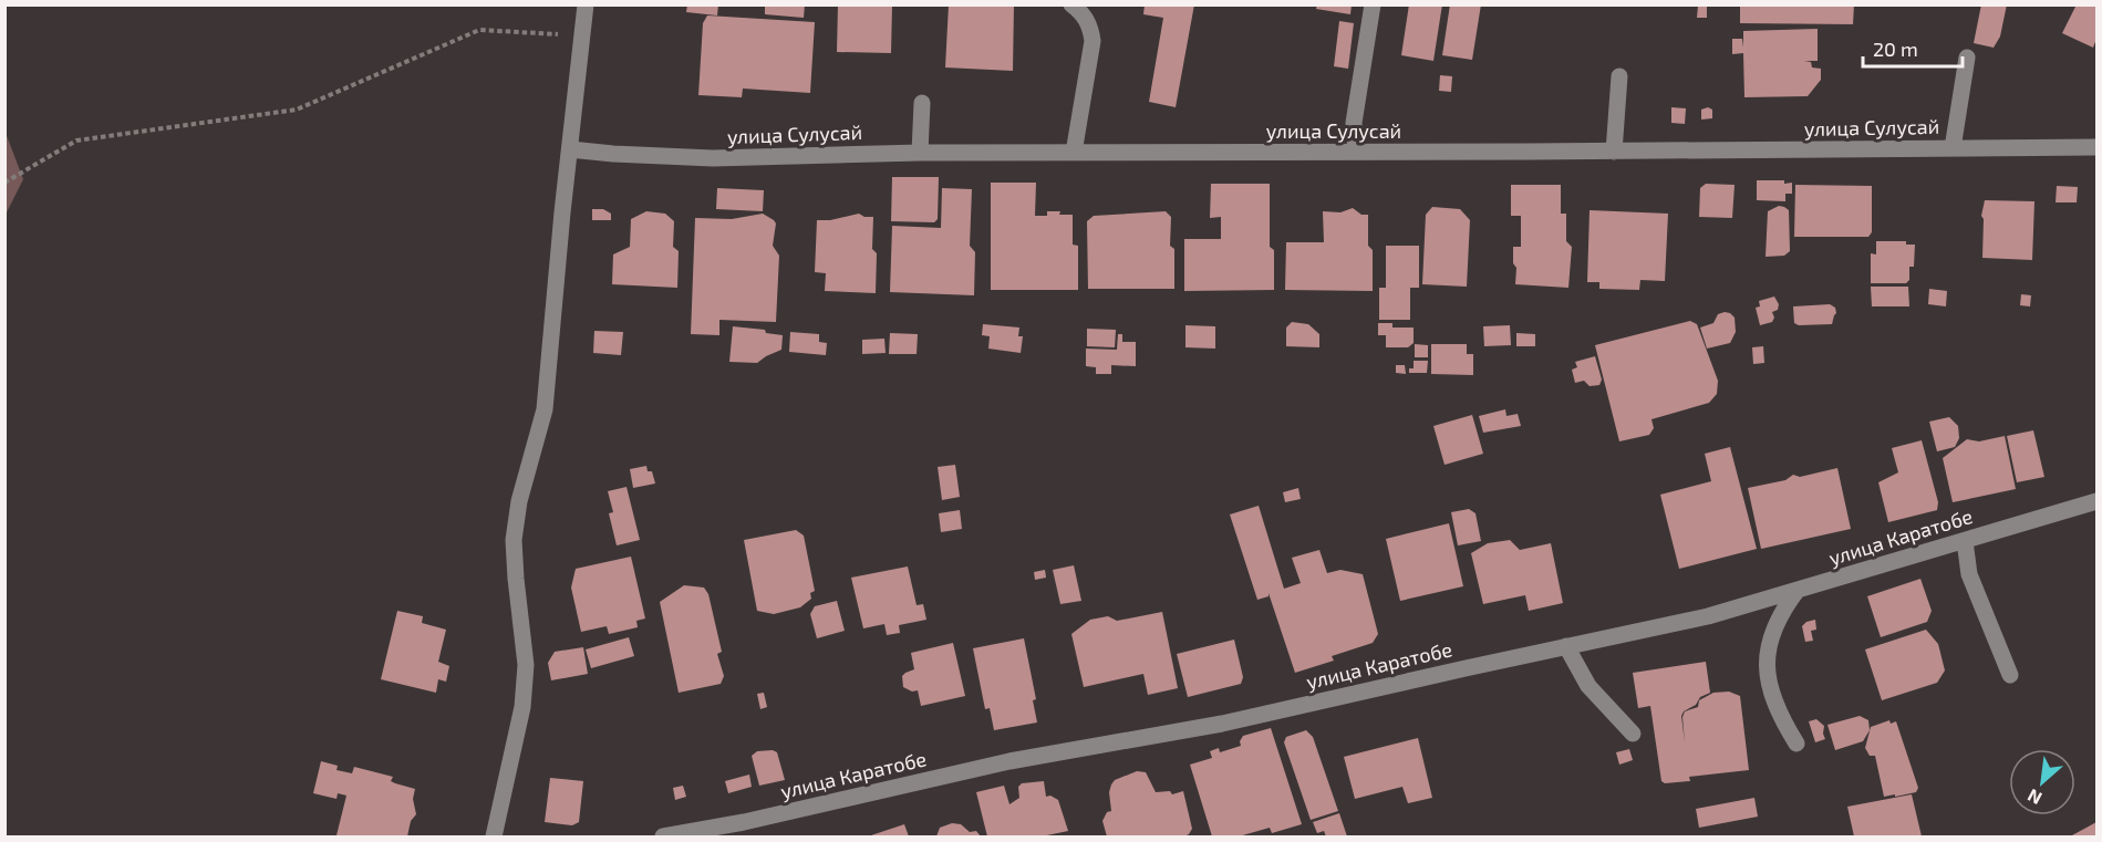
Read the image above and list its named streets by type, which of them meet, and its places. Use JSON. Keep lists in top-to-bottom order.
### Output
{
  "streets": {
    "street": ["улица Сулусай", "улица Каратобе"]
  },
  "scale_bar": "20 m",
  "north": "bottom left"
}
